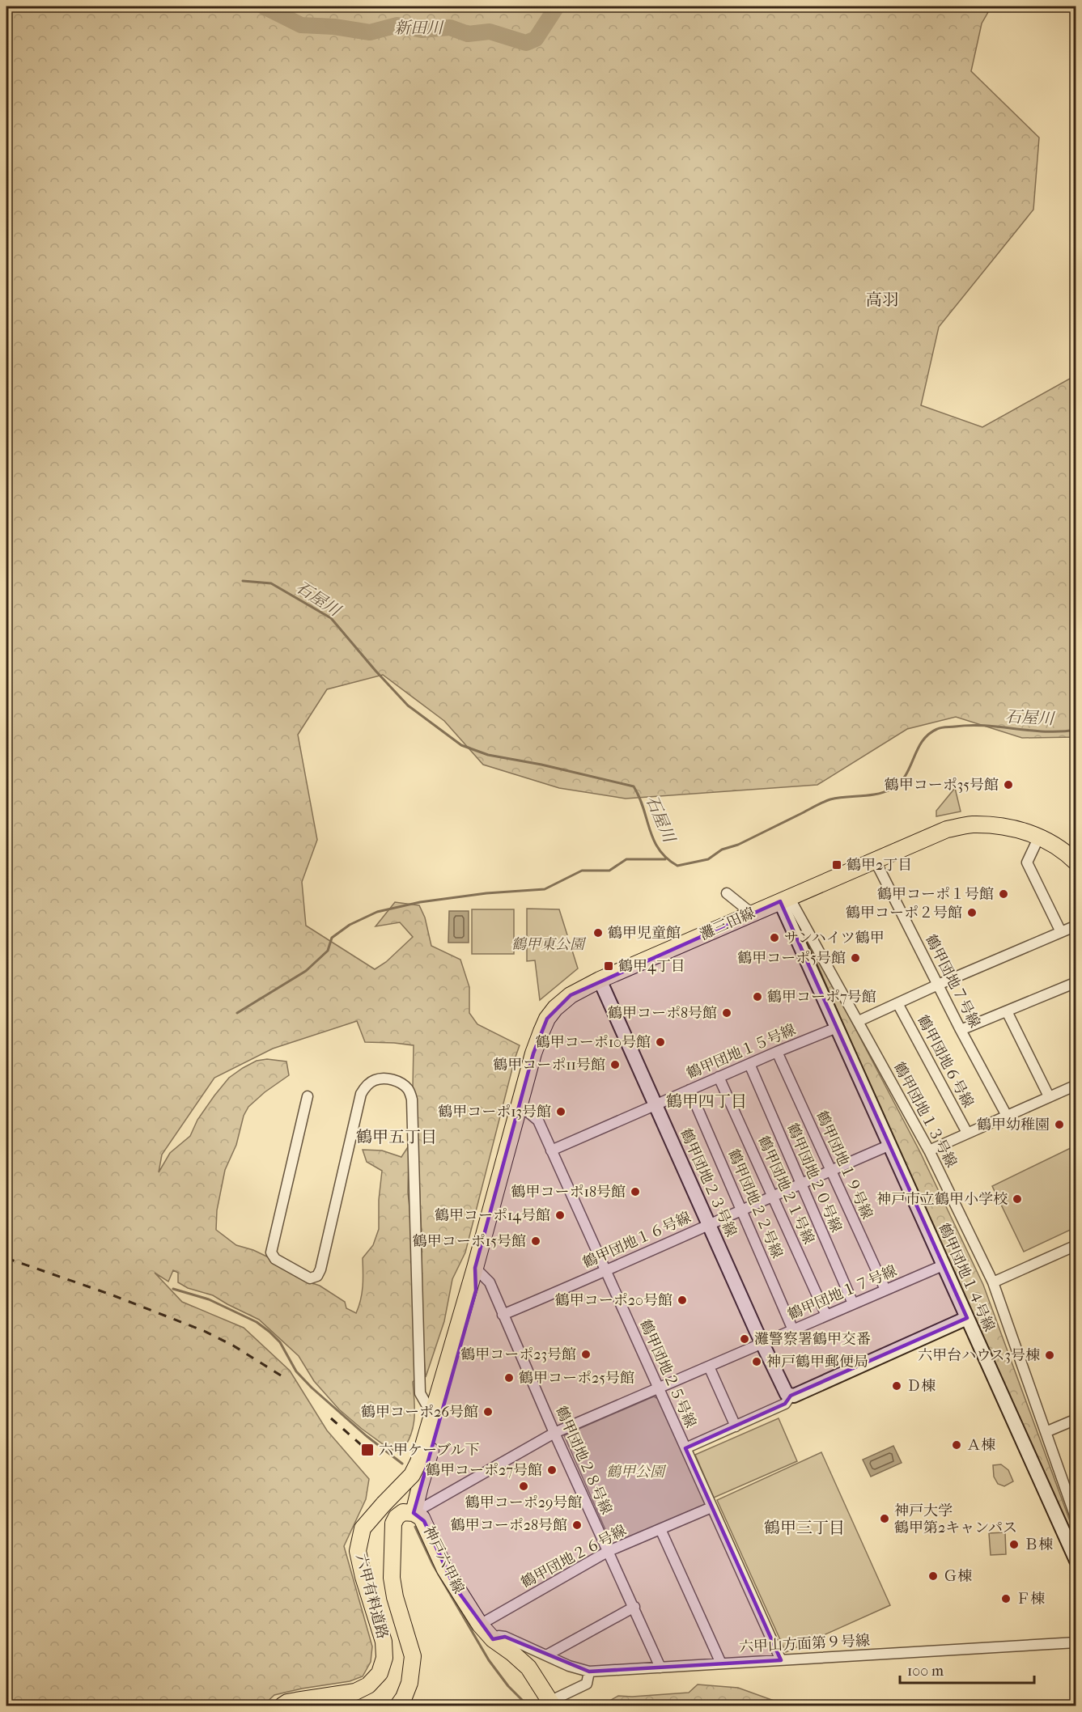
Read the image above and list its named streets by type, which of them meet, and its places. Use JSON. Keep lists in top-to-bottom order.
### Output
{
  "streets": {
    "main road": ["灘三田線", "神戸六甲線", "六甲有料道路"],
    "street": [
      "鶴甲団地７号線",
      "鶴甲団地１５号線",
      "鶴甲団地６号線",
      "鶴甲団地１３号線",
      "鶴甲団地１９号線",
      "鶴甲団地２０号線",
      "鶴甲団地２３号線",
      "鶴甲団地２１号線",
      "鶴甲団地２２号線",
      "鶴甲団地１６号線",
      "鶴甲団地１４号線",
      "鶴甲団地１７号線",
      "鶴甲団地２５号線",
      "鶴甲団地２８号線",
      "鶴甲団地２６号線",
      "六甲山方面第９号線"
    ]
  },
  "crossings": [
    ["灘三田線", "鶴甲団地７号線"],
    ["灘三田線", "鶴甲団地１３号線"],
    ["灘三田線", "鶴甲団地２３号線"],
    ["灘三田線", "鶴甲団地１４号線"],
    ["灘三田線", "鶴甲団地２５号線"],
    ["灘三田線", "鶴甲団地２８号線"],
    ["灘三田線", "六甲有料道路"],
    ["鶴甲団地１５号線", "鶴甲団地１９号線"],
    ["鶴甲団地１５号線", "鶴甲団地２０号線"],
    ["鶴甲団地１５号線", "鶴甲団地２３号線"],
    ["鶴甲団地１５号線", "鶴甲団地２１号線"],
    ["鶴甲団地１５号線", "鶴甲団地２２号線"],
    ["鶴甲団地１５号線", "鶴甲団地１４号線"],
    ["鶴甲団地１５号線", "鶴甲団地２５号線"],
    ["鶴甲団地１３号線", "鶴甲団地１４号線"],
    ["鶴甲団地１９号線", "鶴甲団地１６号線"],
    ["鶴甲団地１９号線", "鶴甲団地１７号線"],
    ["鶴甲団地２０号線", "鶴甲団地１６号線"],
    ["鶴甲団地２０号線", "鶴甲団地１７号線"],
    ["鶴甲団地２３号線", "鶴甲団地１６号線"],
    ["鶴甲団地２３号線", "鶴甲団地１７号線"],
    ["鶴甲団地２１号線", "鶴甲団地１６号線"],
    ["鶴甲団地２１号線", "鶴甲団地１７号線"],
    ["鶴甲団地２２号線", "鶴甲団地１６号線"],
    ["鶴甲団地２２号線", "鶴甲団地１７号線"],
    ["鶴甲団地１６号線", "鶴甲団地１４号線"],
    ["鶴甲団地１６号線", "鶴甲団地２５号線"],
    ["鶴甲団地１６号線", "鶴甲団地２８号線"],
    ["鶴甲団地１４号線", "鶴甲団地１７号線"],
    ["鶴甲団地１７号線", "鶴甲団地２５号線"],
    ["鶴甲団地１７号線", "鶴甲団地２８号線"],
    ["鶴甲団地１７号線", "神戸六甲線"],
    ["鶴甲団地２５号線", "鶴甲団地２６号線"],
    ["鶴甲団地２５号線", "六甲山方面第９号線"],
    ["鶴甲団地２８号線", "鶴甲団地２６号線"],
    ["鶴甲団地２８号線", "六甲有料道路"],
    ["鶴甲団地２８号線", "六甲山方面第９号線"],
    ["鶴甲団地２６号線", "神戸六甲線"]
  ],
  "districts": [
    "高羽",
    "鶴甲四丁目",
    "鶴甲五丁目",
    "鶴甲三丁目"
  ],
  "water": ["新田川", "石屋川"],
  "parks": ["鶴甲東公園", "鶴甲公園"],
  "places": {
    "other": [
      "鶴甲コーポ35号館",
      "鶴甲コーポ１号館",
      "鶴甲コーポ２号館",
      "鶴甲児童館",
      "サンハイツ鶴甲",
      "鶴甲コーポ5号館",
      "鶴甲コーポ7号館",
      "鶴甲コーポ8号館",
      "鶴甲コーポ10号館",
      "鶴甲コーポ11号館",
      "鶴甲コーポ13号館",
      "鶴甲幼稚園",
      "鶴甲コーポ18号館",
      "神戸市立鶴甲小学校",
      "鶴甲コーポ14号館",
      "鶴甲コーポ15号館",
      "鶴甲コーポ20号館",
      "灘警察署鶴甲交番",
      "鶴甲コーポ23号館",
      "六甲台ハウス3号棟",
      "神戸鶴甲郵便局",
      "鶴甲コーポ25号館",
      "Ｄ棟",
      "鶴甲コーポ26号館",
      "Ａ棟",
      "鶴甲コーポ27号館",
      "鶴甲コーポ29号館",
      "神戸大学 鶴甲第2キャンパス",
      "鶴甲コーポ28号館",
      "Ｂ棟",
      "Ｇ棟",
      "Ｆ棟"
    ],
    "transit": ["鶴甲2丁目", "鶴甲4丁目", "六甲ケーブル下"]
  },
  "scale_bar": "100 m"
}
